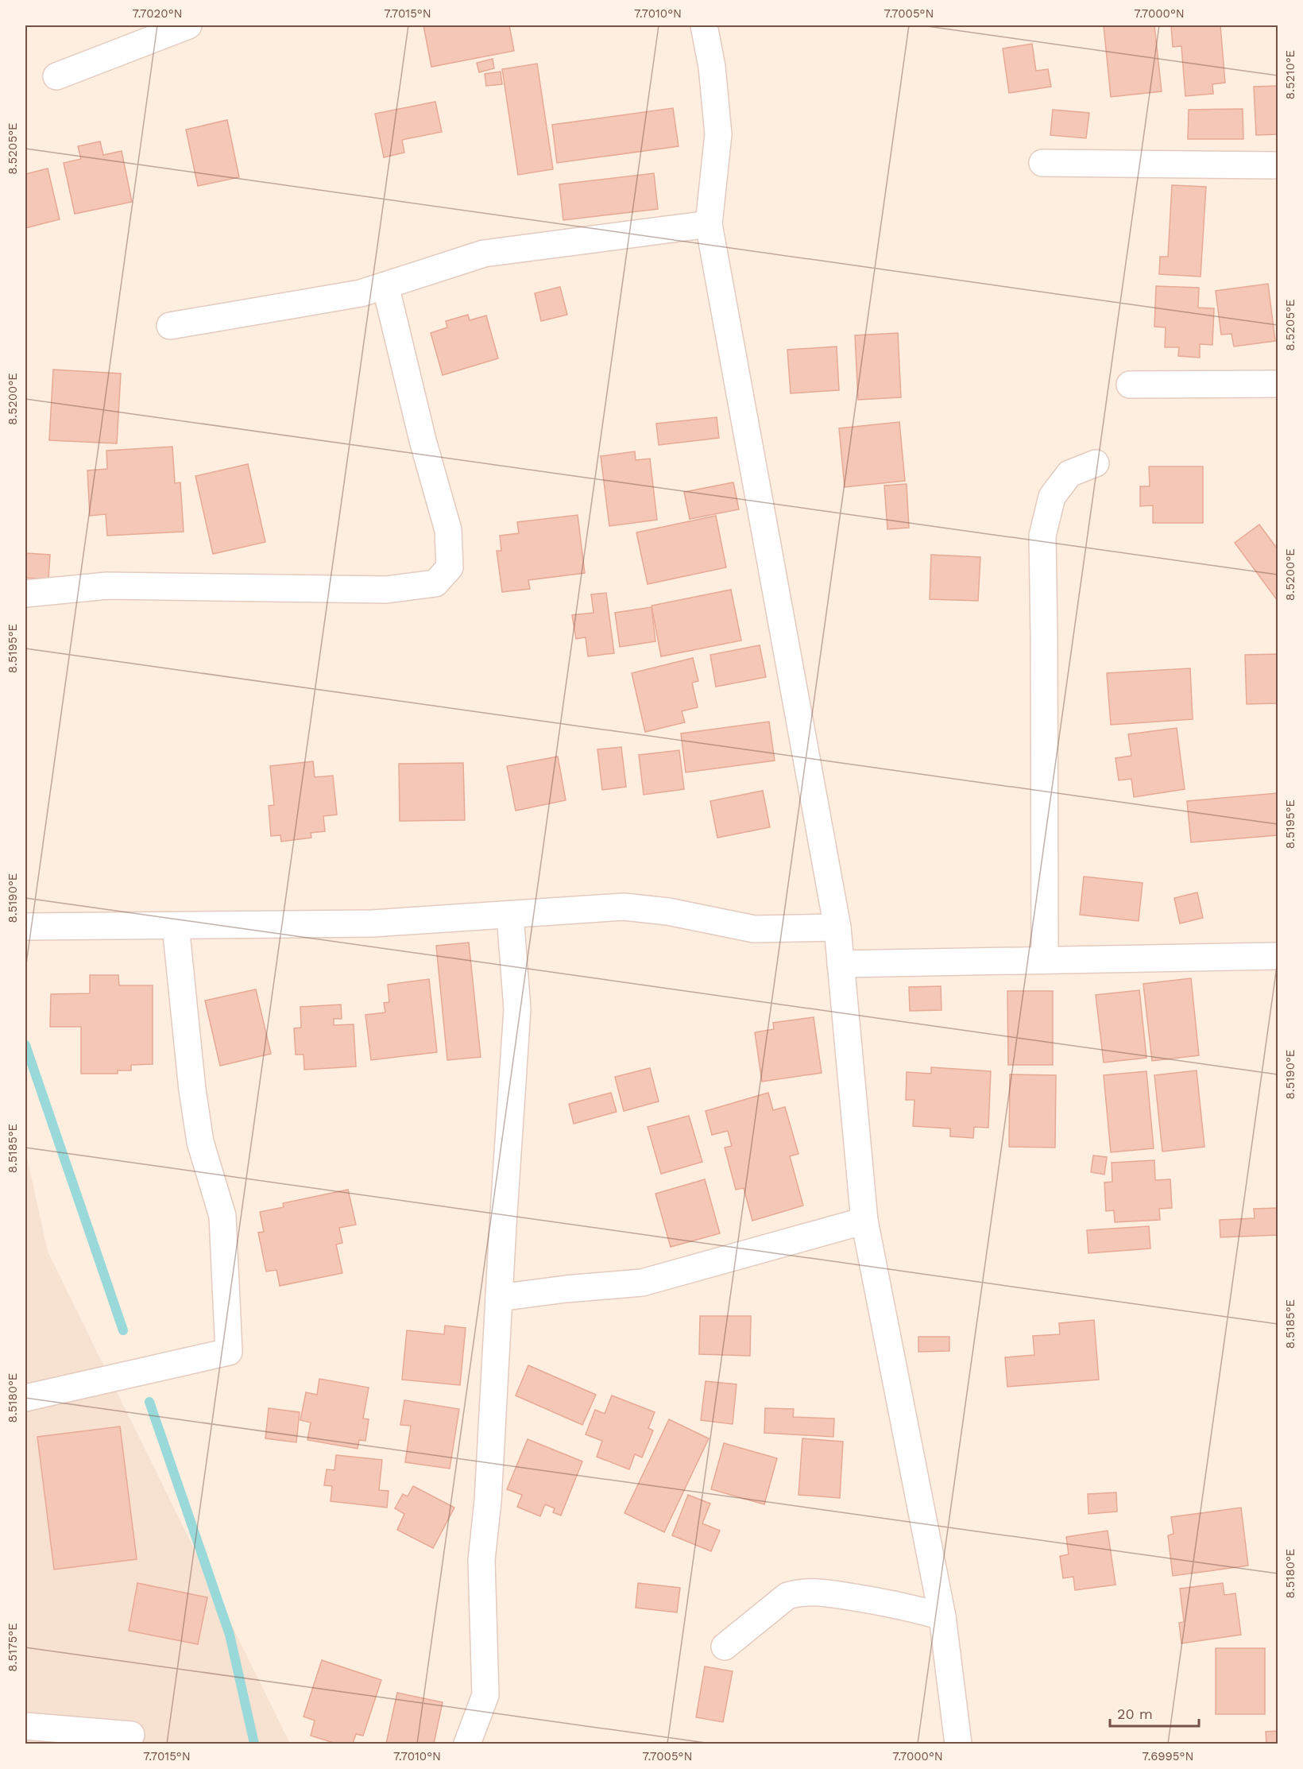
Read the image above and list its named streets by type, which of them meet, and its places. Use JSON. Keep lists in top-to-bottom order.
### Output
{
  "scale_bar": "20 m",
  "coordinates": [
    "7.7020°N",
    "7.7015°N",
    "7.7010°N",
    "7.7005°N",
    "7.7000°N",
    "8.5210°E",
    "8.5205°E",
    "8.5200°E",
    "8.5195°E",
    "8.5190°E",
    "8.5185°E",
    "8.5180°E",
    "8.5175°E",
    "7.6995°N"
  ]
}
